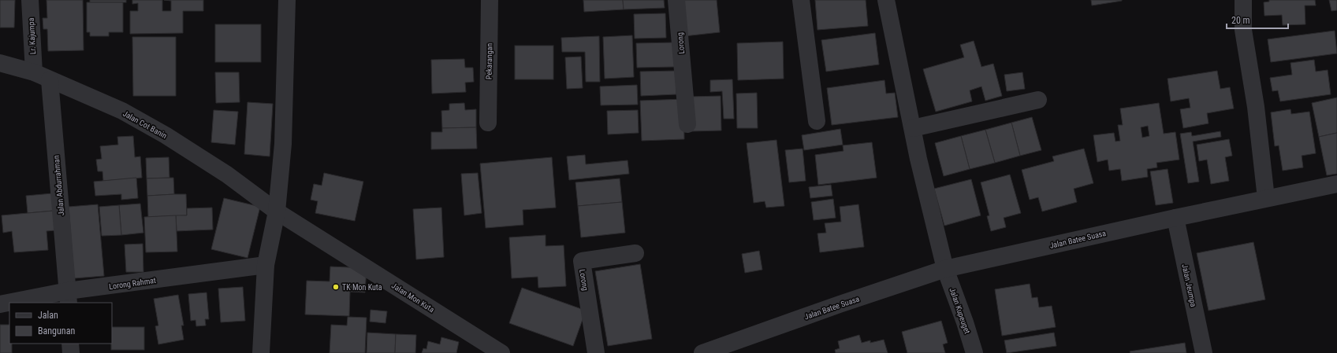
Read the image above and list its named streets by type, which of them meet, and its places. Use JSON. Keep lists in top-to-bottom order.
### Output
{
  "streets": {
    "street": [
      "Lr. Kajumpa",
      "Lorong",
      "Pekarangan",
      "Jalan Cot Banin",
      "Jalan Abdurrahman",
      "Jalan Batee Suasa",
      "Lorong Rahmat",
      "Jalan Jeumpa",
      "Jalan Mon Kuta",
      "Jalan Kupeuget"
    ]
  },
  "crossings": [
    ["Lr. Kajumpa", "Jalan Cot Banin"],
    ["Jalan Cot Banin", "Jalan Abdurrahman"],
    ["Jalan Cot Banin", "Jalan Mon Kuta"],
    ["Jalan Abdurrahman", "Lorong Rahmat"],
    ["Jalan Batee Suasa", "Jalan Jeumpa"],
    ["Jalan Batee Suasa", "Jalan Kupeuget"]
  ],
  "places": ["TK Mon Kuta"],
  "legend": ["Jalan", "Bangunan"],
  "scale_bar": "20 m"
}
